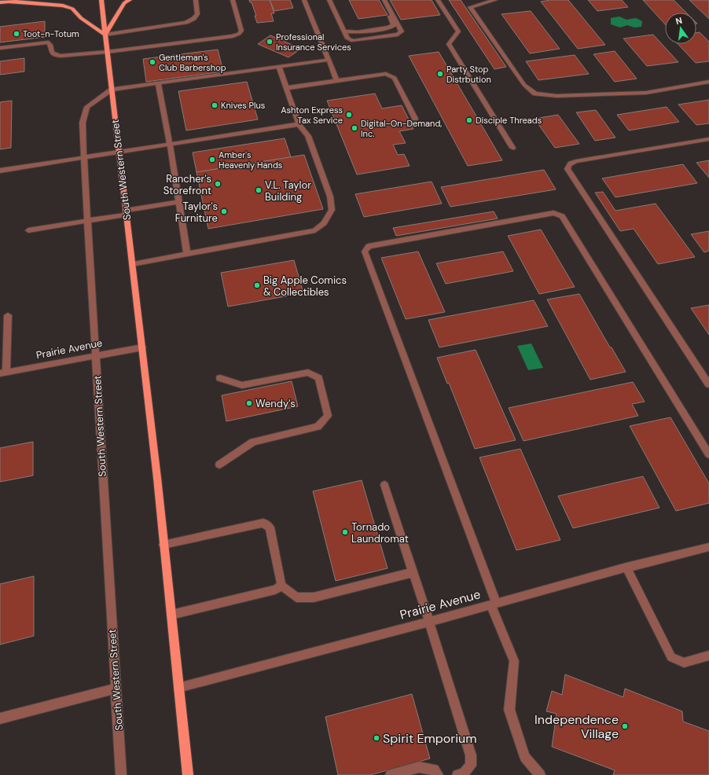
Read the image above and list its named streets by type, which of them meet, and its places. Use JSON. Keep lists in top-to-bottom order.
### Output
{
  "streets": {
    "main road": ["South Western Street"],
    "street": ["Prairie Avenue"]
  },
  "crossings": [
    ["South Western Street", "Prairie Avenue"]
  ],
  "places": [
    "Toot-n-Totum",
    "Professional Insurance Services",
    "Gentleman's Club Barbershop",
    "Party Stop Distrbution",
    "Knives Plus",
    "Ashton Express Tax Service",
    "Disciple Threads",
    "Digital-On-Demand, Inc.",
    "Amber's Heavenly Hands",
    "Rancher's Storefront",
    "V.L. Taylor Building",
    "Taylor's Furniture",
    "Big Apple Comics & Collectibles",
    "Wendy's",
    "Tornado Laundromat",
    "Independence Village",
    "Spirit Emporium"
  ],
  "north": "top"
}
